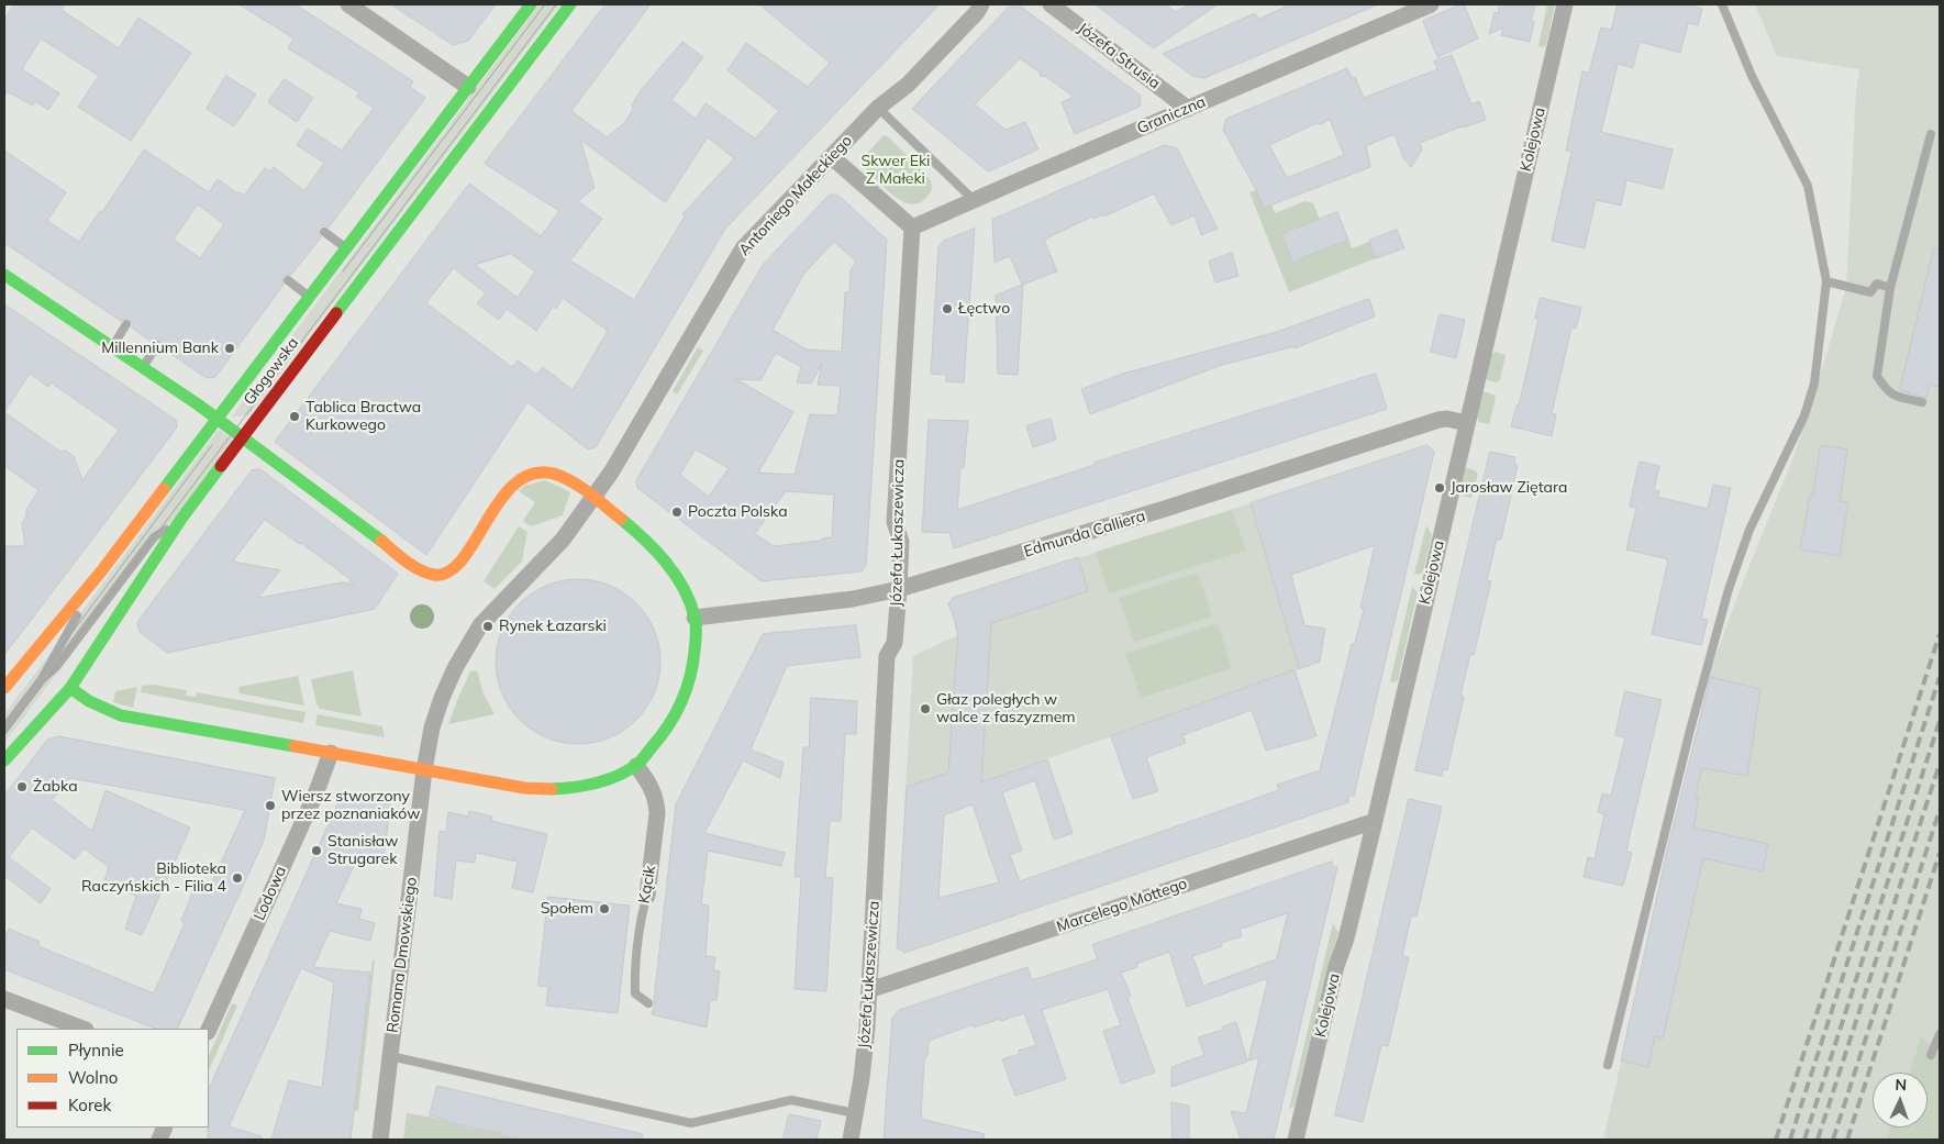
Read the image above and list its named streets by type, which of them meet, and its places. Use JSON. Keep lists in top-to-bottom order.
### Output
{
  "streets": {
    "street": [
      "Józefa Strusia",
      "Graniczna",
      "Kolejowa",
      "Antoniego Małeckiego",
      "Głogowska",
      "Józefa Łukaszewicza",
      "Edmunda Calliera",
      "Kącik",
      "Lodowa",
      "Marcelego Mottego",
      "Romana Dmowskiego"
    ]
  },
  "crossings": [
    ["Józefa Strusia", "Graniczna"],
    ["Graniczna", "Józefa Łukaszewicza"],
    ["Kolejowa", "Edmunda Calliera"],
    ["Kolejowa", "Marcelego Mottego"],
    ["Józefa Łukaszewicza", "Edmunda Calliera"],
    ["Józefa Łukaszewicza", "Marcelego Mottego"]
  ],
  "parks": ["Skwer Eki Z Małeki"],
  "places": [
    "Łęctwo",
    "Millennium Bank",
    "Tablica Bractwa Kurkowego",
    "Jarosław Ziętara",
    "Poczta Polska",
    "Rynek Łazarski",
    "Głaz poległych w walce z faszyzmem",
    "Żabka",
    "Wiersz stworzony przez poznaniaków",
    "Stanisław Strugarek",
    "Biblioteka Raczyńskich - Filia 4",
    "Społem"
  ],
  "legend": ["Płynnie", "Wolno", "Korek"],
  "north": "top"
}
